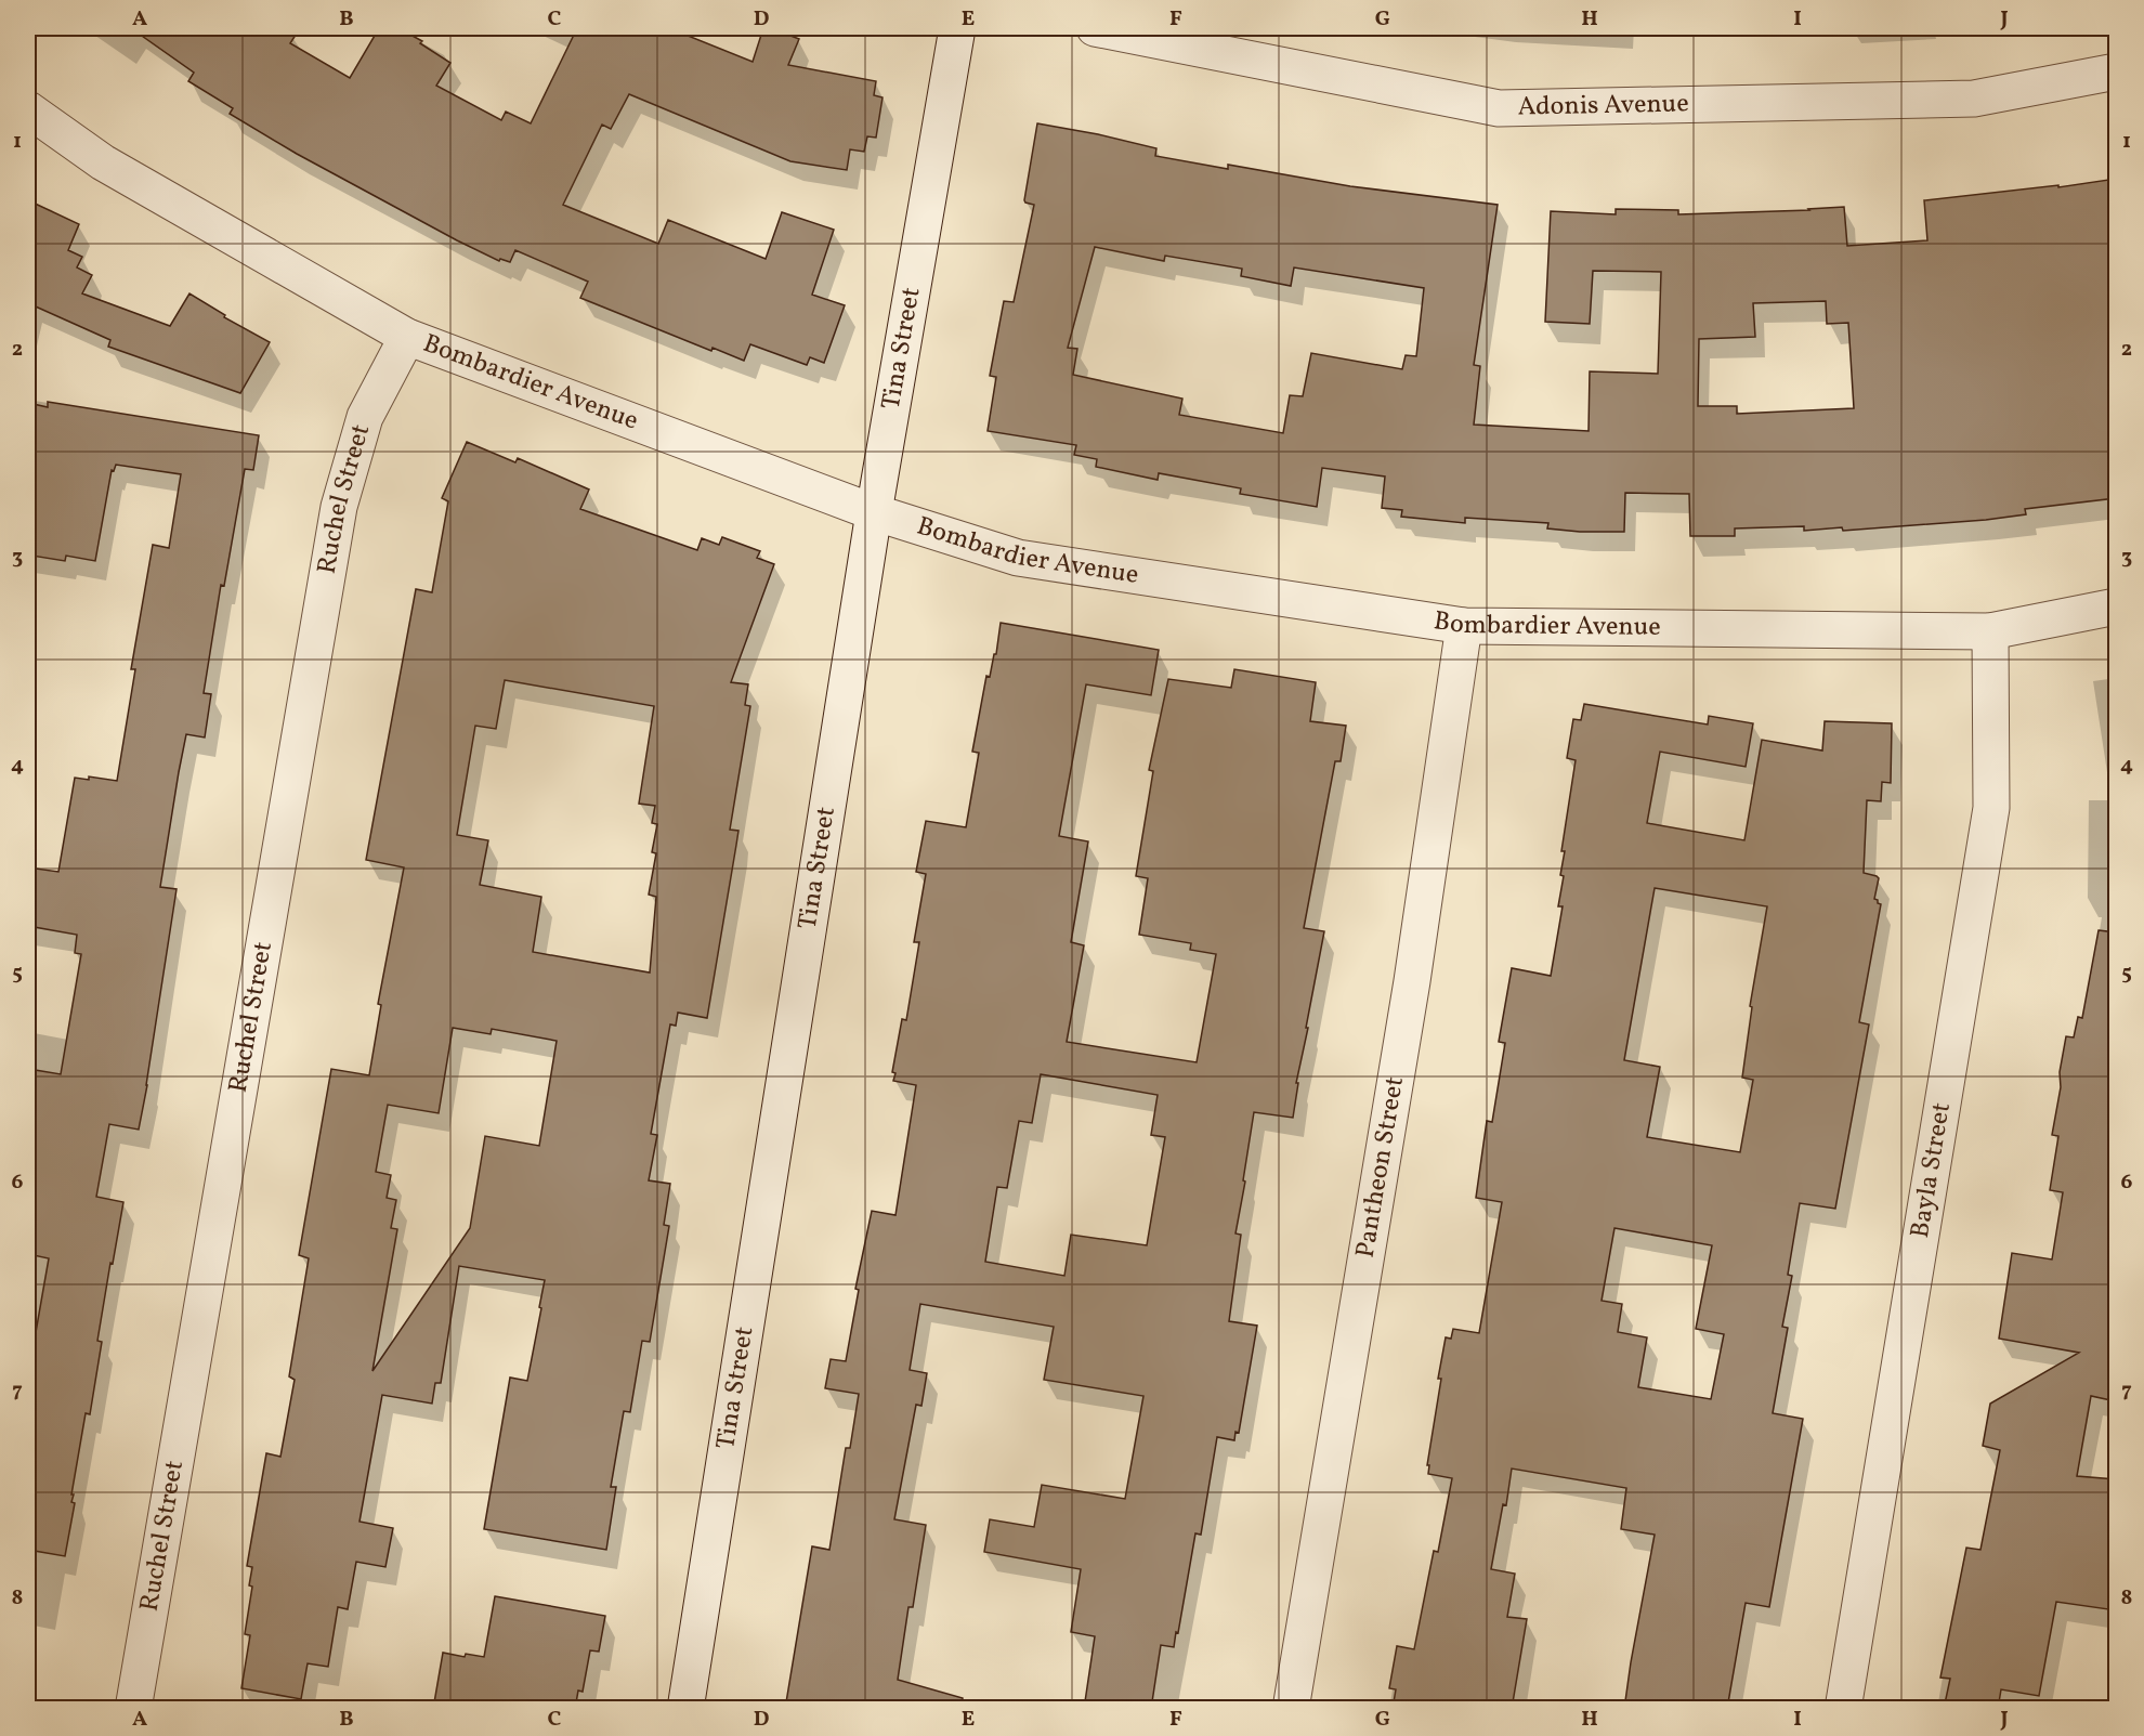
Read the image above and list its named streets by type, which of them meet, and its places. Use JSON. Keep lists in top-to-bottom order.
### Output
{
  "streets": {
    "street": [
      "Adonis Avenue",
      "Tina Street",
      "Bombardier Avenue",
      "Ruchel Street",
      "Pantheon Street",
      "Bayla Street"
    ]
  },
  "crossings": [
    ["Tina Street", "Bombardier Avenue"],
    ["Bombardier Avenue", "Ruchel Street"],
    ["Bombardier Avenue", "Pantheon Street"],
    ["Bombardier Avenue", "Bayla Street"]
  ],
  "grid": {
    "columns": [
      "A",
      "B",
      "C",
      "D",
      "E",
      "F",
      "G",
      "H",
      "I",
      "J"
    ],
    "rows": [
      "1",
      "2",
      "3",
      "4",
      "5",
      "6",
      "7",
      "8"
    ]
  }
}
